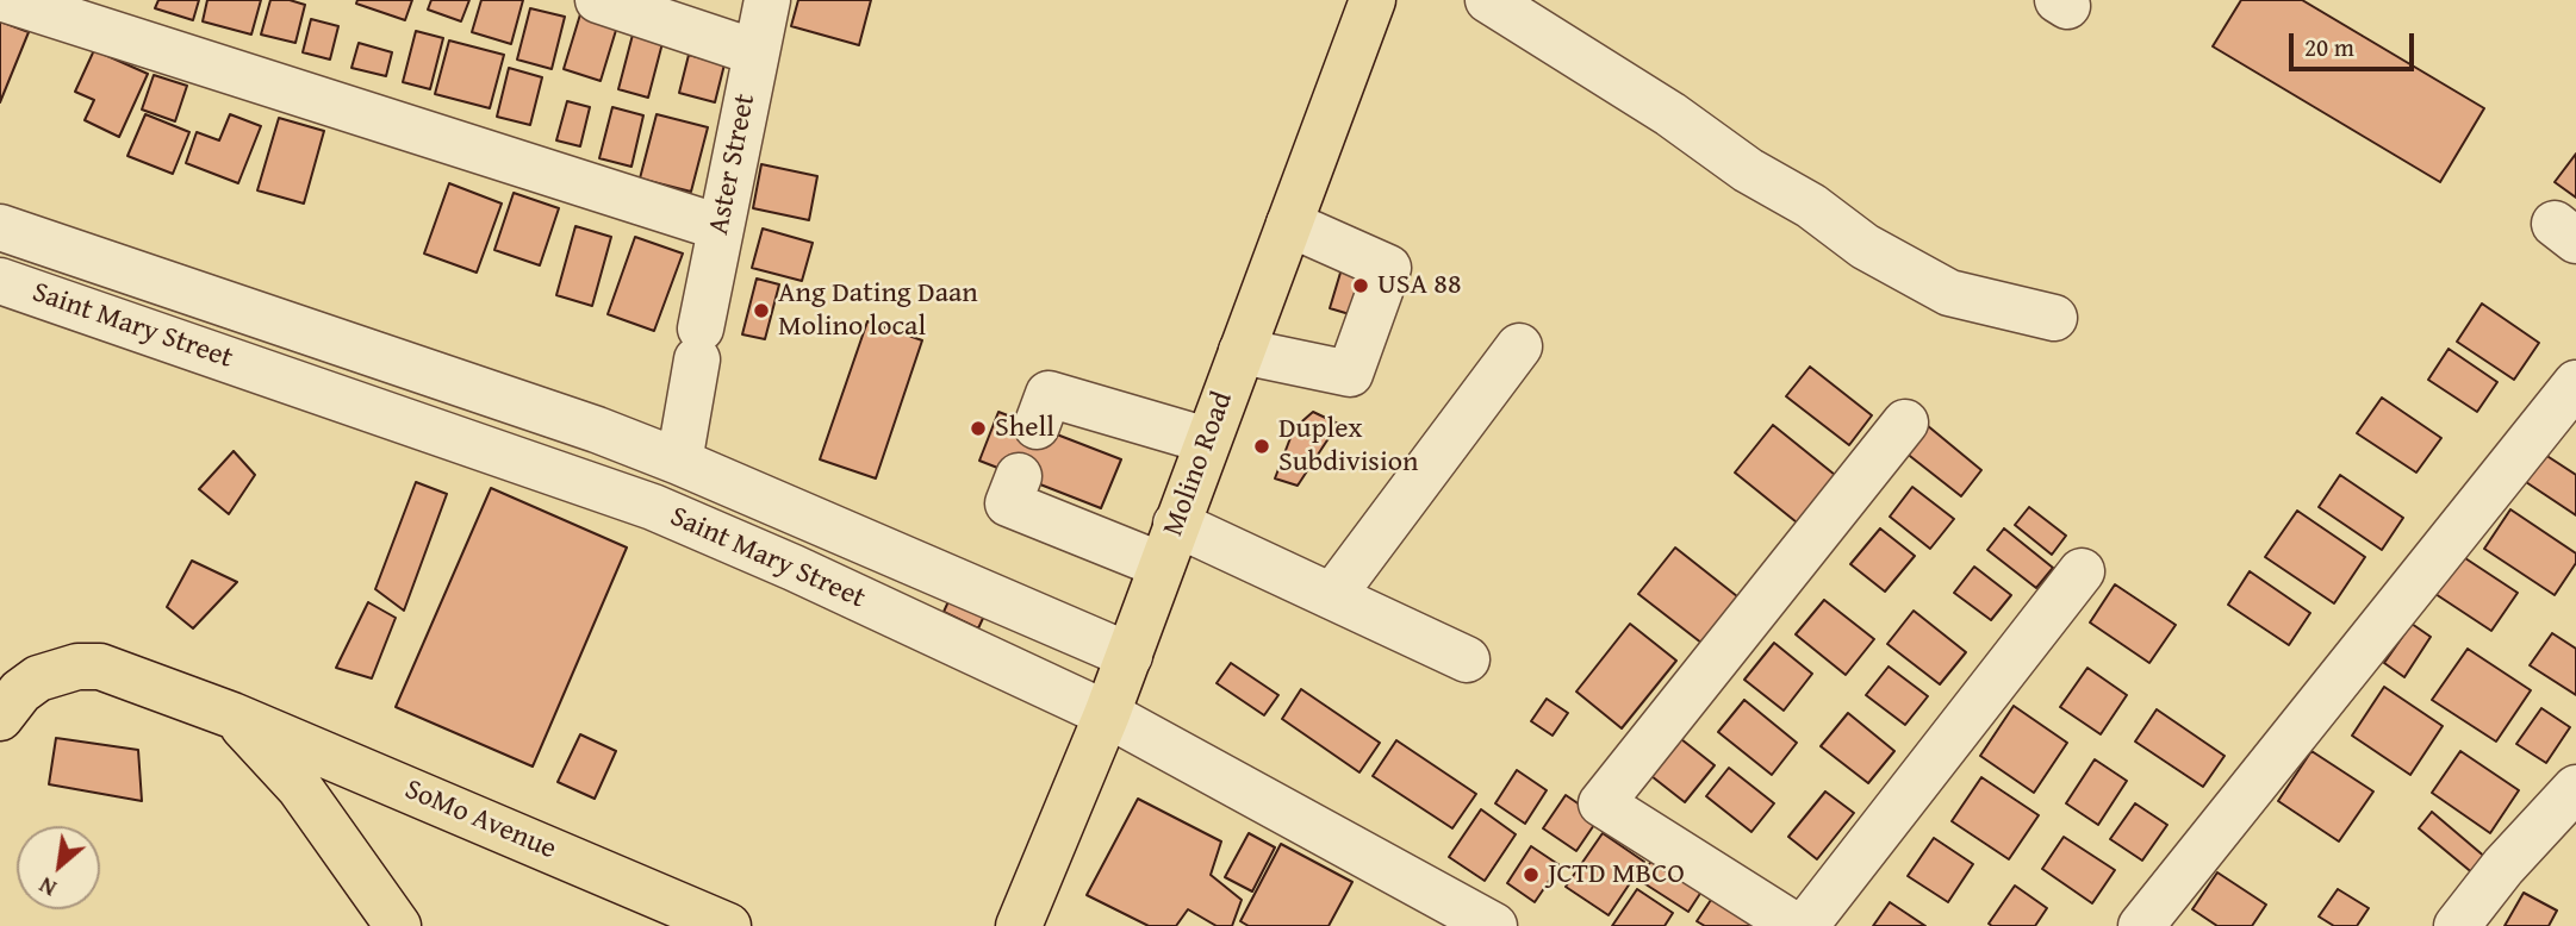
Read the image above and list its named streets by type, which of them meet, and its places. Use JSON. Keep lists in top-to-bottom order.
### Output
{
  "streets": {
    "main road": ["Molino Road", "SoMo Avenue"],
    "street": ["Aster Street", "Saint Mary Street"]
  },
  "crossings": [
    ["Aster Street", "Saint Mary Street"],
    ["Saint Mary Street", "Molino Road"]
  ],
  "places": [
    "USA 88",
    "Ang Dating Daan Molino local",
    "Shell",
    "Duplex Subdivision",
    "JCTD MBCO"
  ],
  "scale_bar": "20 m",
  "north": "bottom left"
}
